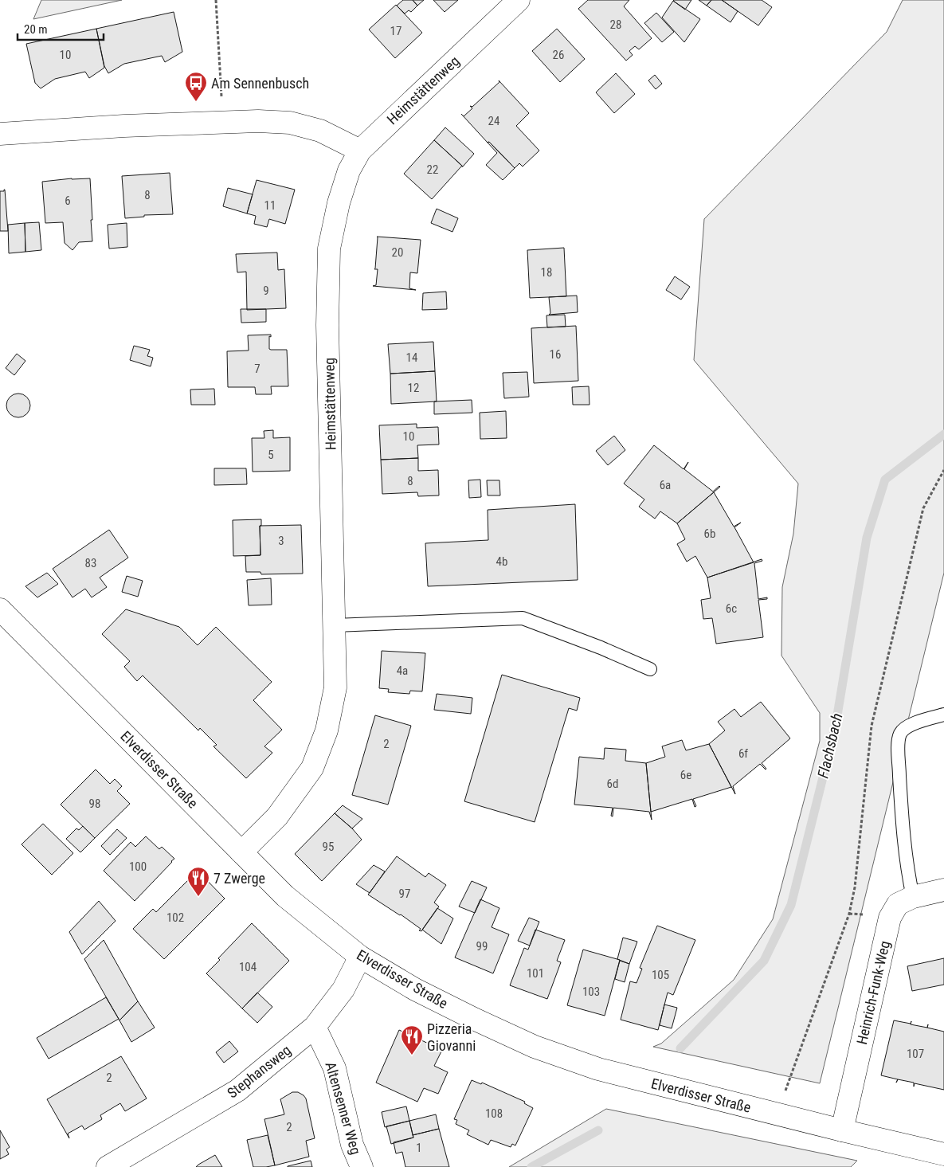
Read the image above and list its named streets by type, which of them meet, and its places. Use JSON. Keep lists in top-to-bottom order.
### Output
{
  "streets": {
    "street": [
      "Heimstättenweg",
      "Elverdisser Straße",
      "Heinrich-Funk-Weg",
      "Stephansweg",
      "Altensenner Weg"
    ]
  },
  "crossings": [
    ["Heimstättenweg", "Elverdisser Straße"],
    ["Elverdisser Straße", "Heinrich-Funk-Weg"],
    ["Elverdisser Straße", "Stephansweg"],
    ["Stephansweg", "Altensenner Weg"]
  ],
  "water": ["Flachsbach"],
  "places": {
    "bus stop": ["Am Sennenbusch"],
    "restaurant": ["7 Zwerge", "Pizzeria Giovanni"]
  },
  "house_numbers": [
    "28",
    "17",
    "10",
    "26",
    "24",
    "22",
    "8",
    "6",
    "11",
    "20",
    "18",
    "9",
    "16",
    "14",
    "7",
    "12",
    "10",
    "5",
    "8",
    "6a",
    "6b",
    "3",
    "4b",
    "83",
    "6c",
    "4a",
    "2",
    "6f",
    "6e",
    "6d",
    "98",
    "95",
    "100",
    "97",
    "102",
    "99",
    "104",
    "101",
    "105",
    "103",
    "107",
    "2",
    "108",
    "2",
    "1"
  ],
  "scale_bar": "20 m"
}
